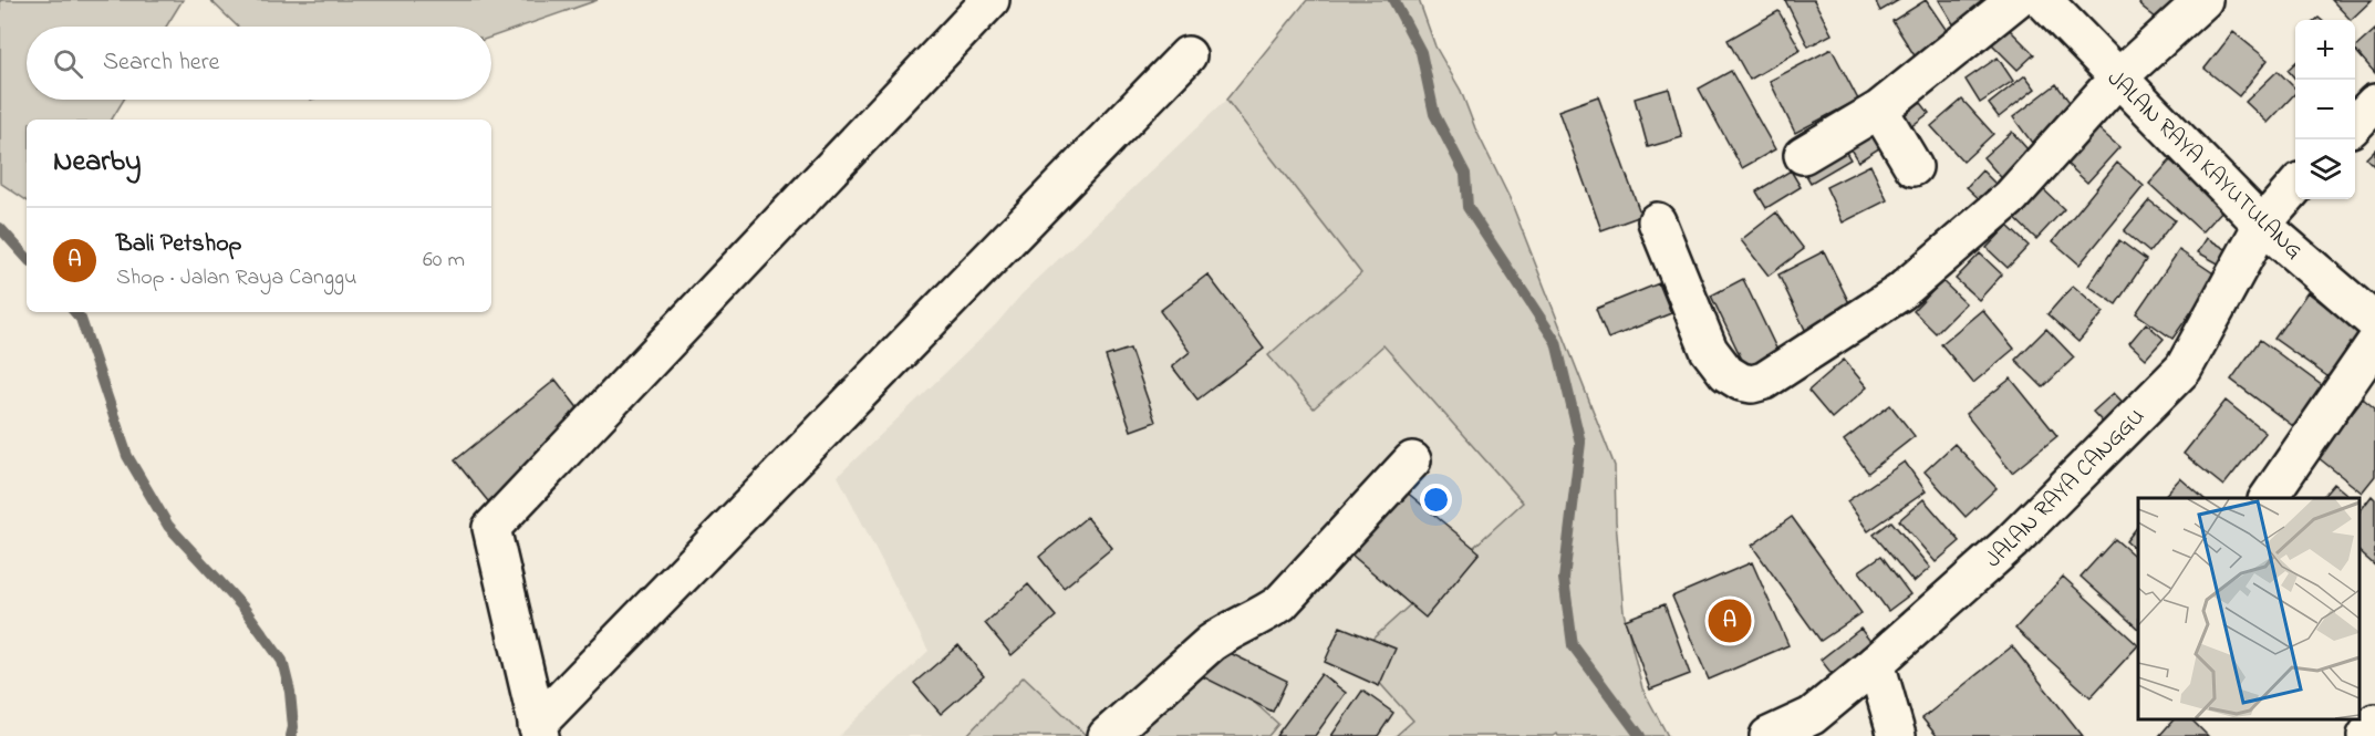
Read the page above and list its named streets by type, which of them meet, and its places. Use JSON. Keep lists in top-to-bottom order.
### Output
{
  "streets": {
    "street": ["JALAN RAYA KAYUTULANG", "JALAN RAYA CANGGU"]
  },
  "crossings": [
    ["JALAN RAYA KAYUTULANG", "JALAN RAYA CANGGU"]
  ],
  "page": {
    "map_buttons": ["+", "−"],
    "search": "Search here",
    "heading": "Nearby",
    "list": [
      {
        "mark": "A",
        "name": "Bali Petshop",
        "note": "Shop · Jalan Raya Canggu",
        "value": "60 m"
      }
    ],
    "pins": "A"
  }
}
